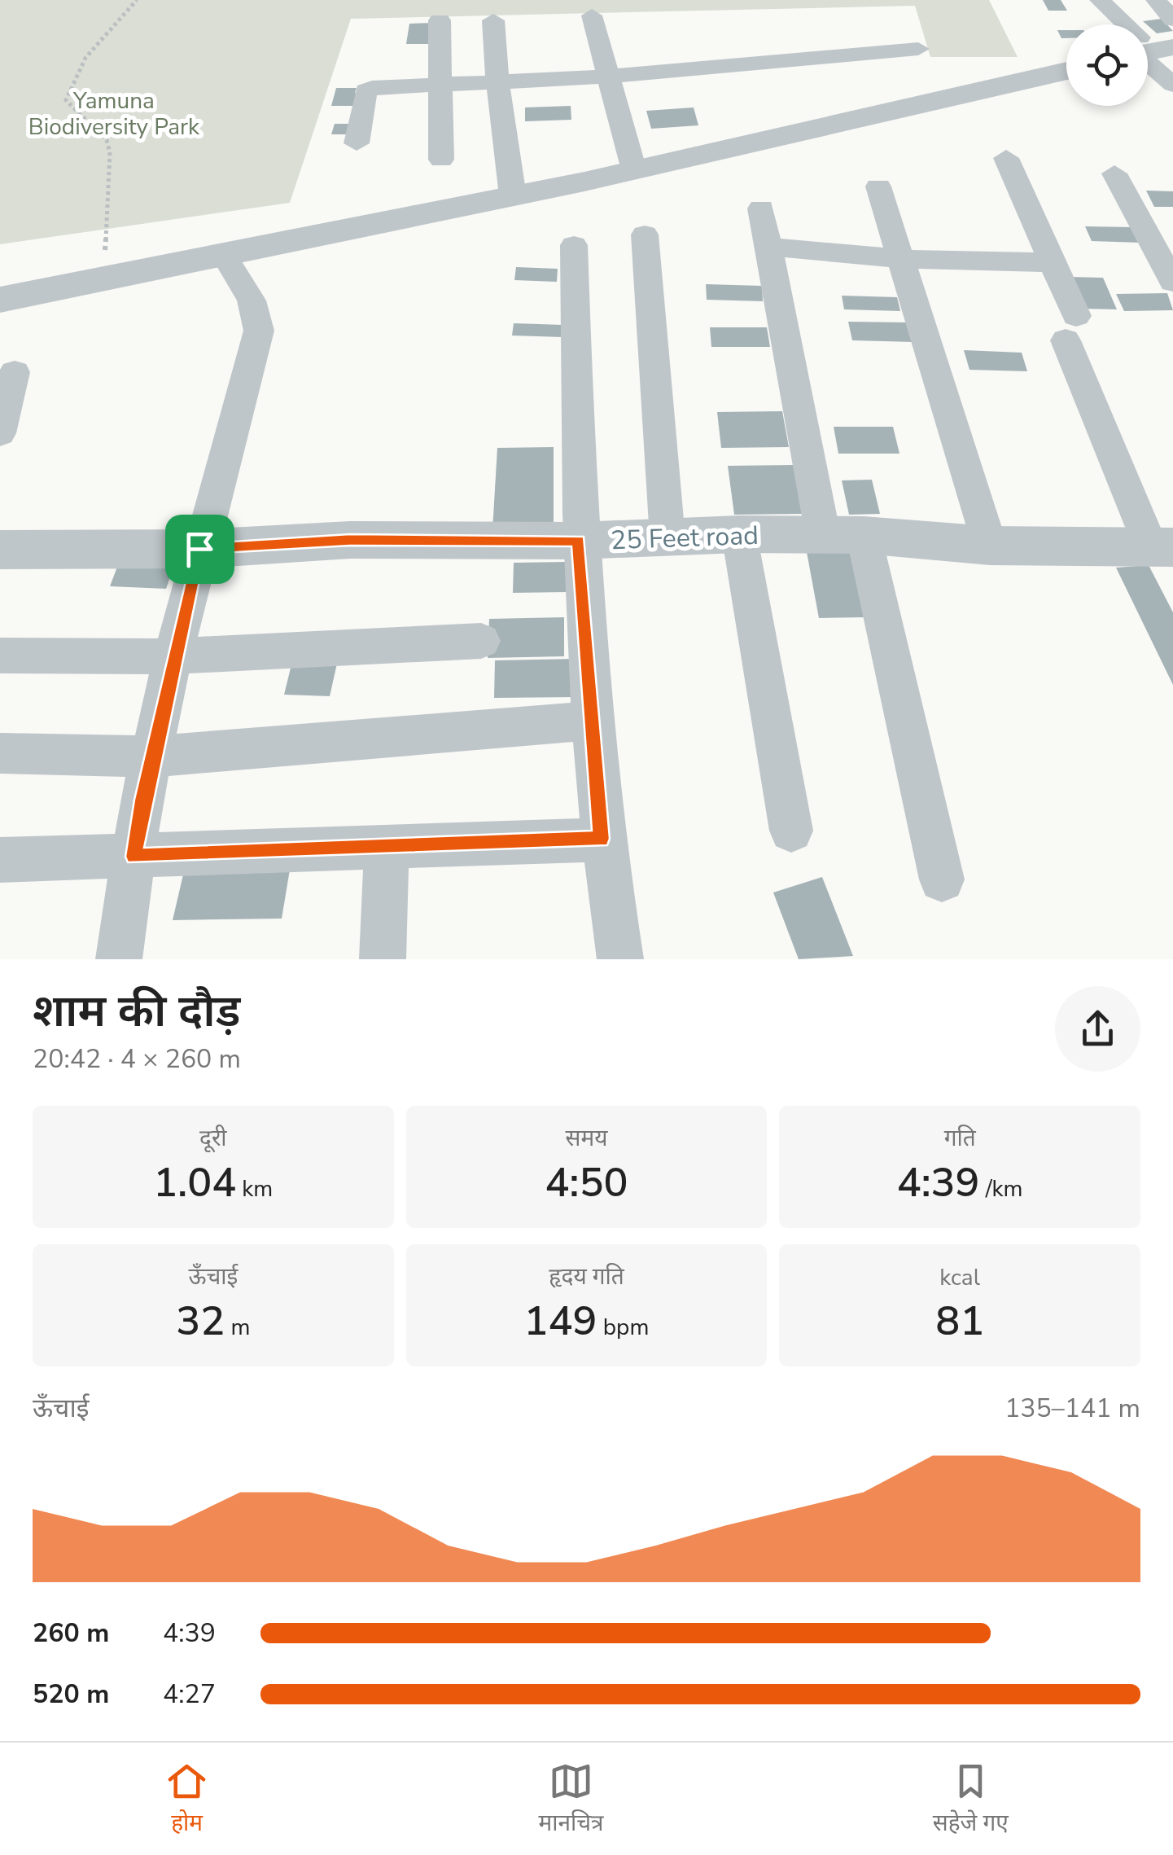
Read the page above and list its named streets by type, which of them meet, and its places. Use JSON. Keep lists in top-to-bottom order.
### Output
{
  "streets": {
    "street": ["25 Feet road"]
  },
  "parks": ["Yamuna Biodiversity Park"],
  "page": {
    "heading": ["शाम की दौड़", "20:42 · 4 × 260 m"],
    "stats": [
      ["दूरी", "1.04 km"],
      ["समय", "4:50"],
      ["गति", "4:39 /km"],
      ["ऊँचाई", "32 m"],
      ["हृदय गति", "149 bpm"],
      ["kcal", "81"]
    ],
    "chart": ["ऊँचाई", "135–141 m"],
    "list": [
      {
        "name": "260 m",
        "note": "4:39"
      },
      {
        "name": "520 m",
        "note": "4:27"
      }
    ],
    "tabs": ["होम", "मानचित्र", "सहेजे गए"]
  }
}
